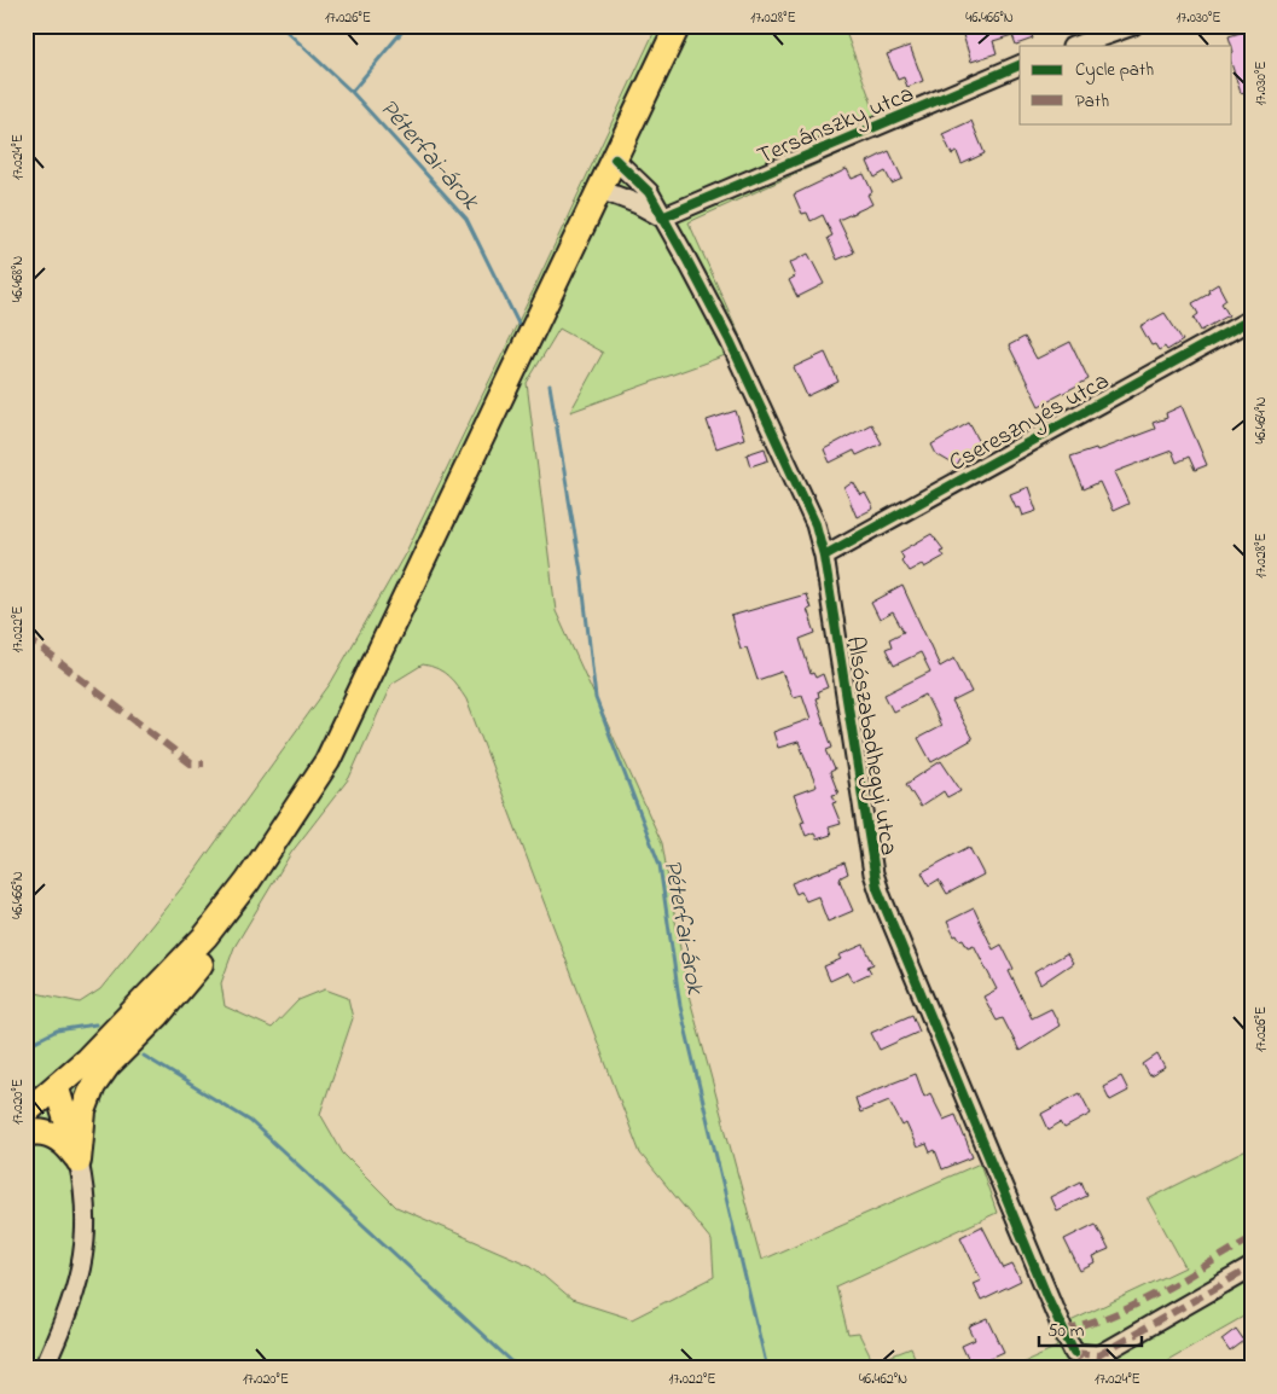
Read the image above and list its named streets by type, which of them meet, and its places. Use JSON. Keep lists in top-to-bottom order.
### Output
{
  "streets": {
    "street": ["Tersánszky utca", "Cseresznyés utca", "Alsószabadhegyi utca"]
  },
  "crossings": [
    ["Tersánszky utca", "Alsószabadhegyi utca"],
    ["Cseresznyés utca", "Alsószabadhegyi utca"]
  ],
  "water": ["Péterfai-árok"],
  "legend": ["Cycle path", "Path"],
  "scale_bar": "50 m",
  "coordinates": [
    "17.026°E",
    "17.028°E",
    "46.466°N",
    "17.030°E",
    "17.024°E",
    "46.468°N",
    "46.464°N",
    "17.022°E",
    "17.020°E",
    "46.462°N"
  ]
}
